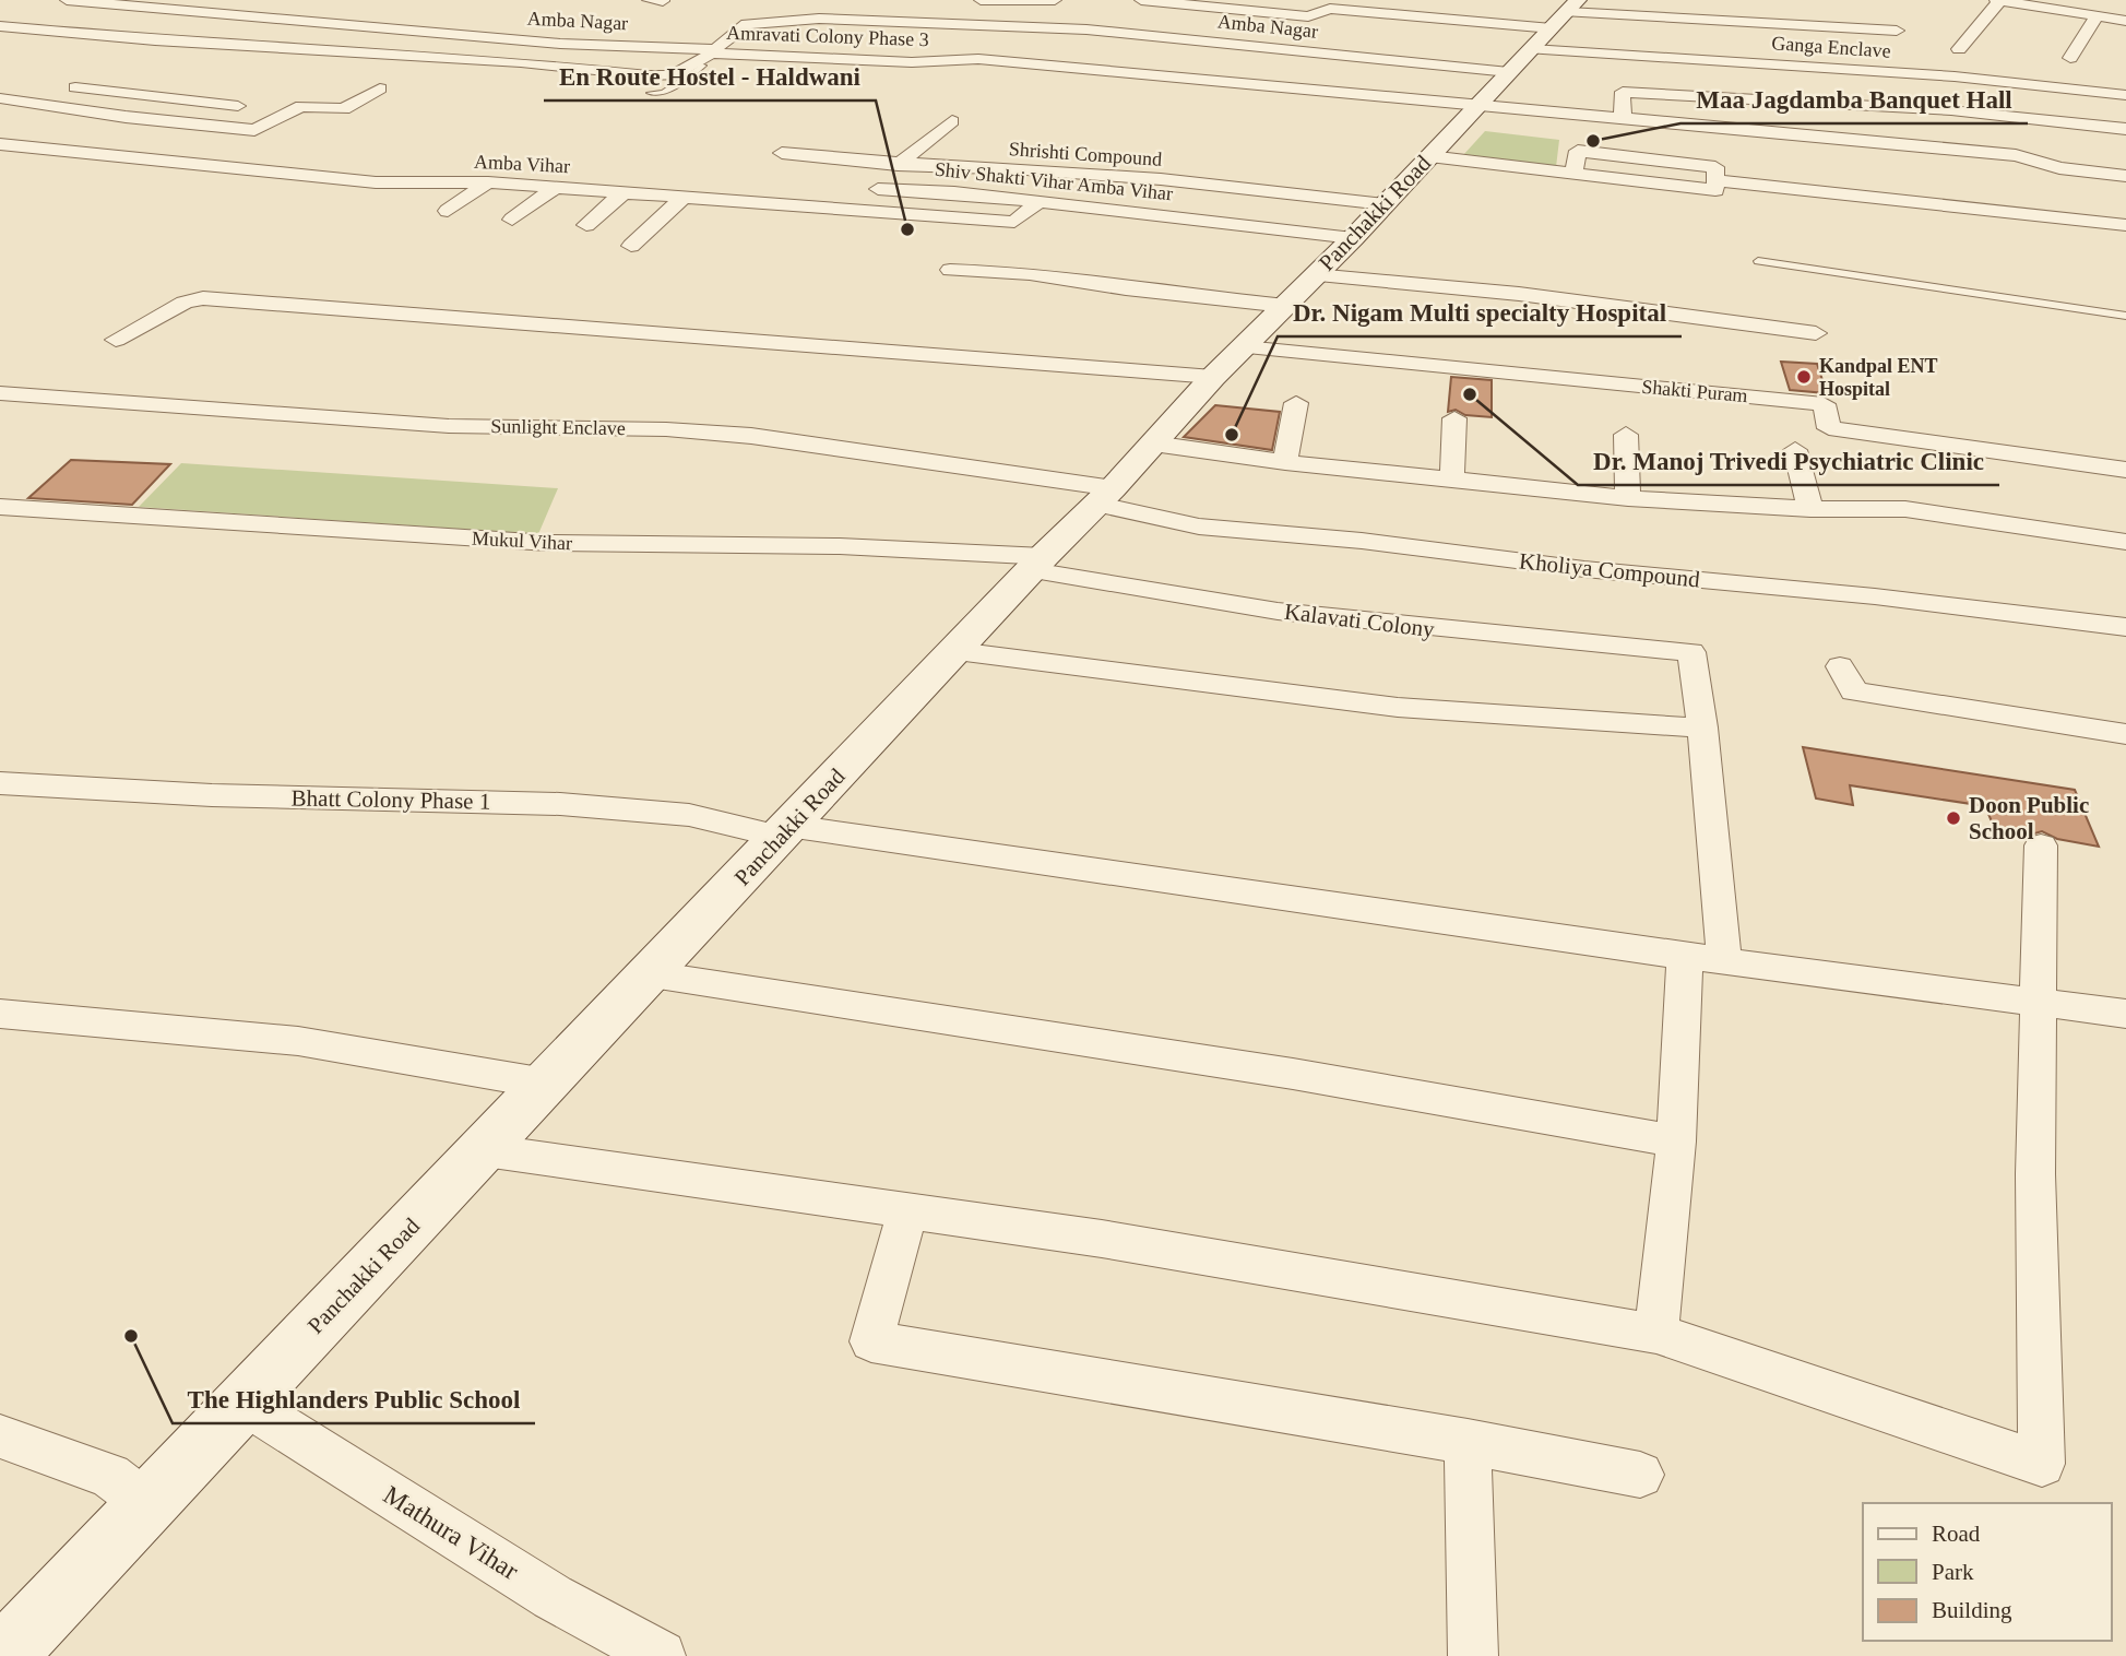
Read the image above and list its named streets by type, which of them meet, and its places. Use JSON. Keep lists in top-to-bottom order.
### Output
{
  "streets": {
    "main road": ["Panchakki Road"],
    "street": [
      "Amba Nagar",
      "Amravati Colony Phase 3",
      "Ganga Enclave",
      "Shrishti Compound",
      "Amba Vihar",
      "Shiv Shakti Vihar Amba Vihar",
      "Shakti Puram",
      "Sunlight Enclave",
      "Mukul Vihar",
      "Kholiya Compound",
      "Kalavati Colony",
      "Bhatt Colony Phase 1",
      "Mathura Vihar"
    ]
  },
  "crossings": [
    ["Amba Nagar", "Amravati Colony Phase 3"],
    ["Amba Nagar", "Ganga Enclave"],
    ["Amba Nagar", "Panchakki Road"],
    ["Amravati Colony Phase 3", "Ganga Enclave"],
    ["Amravati Colony Phase 3", "Panchakki Road"],
    ["Ganga Enclave", "Panchakki Road"],
    ["Shrishti Compound", "Panchakki Road"],
    ["Amba Vihar", "Shiv Shakti Vihar Amba Vihar"],
    ["Shiv Shakti Vihar Amba Vihar", "Panchakki Road"],
    ["Panchakki Road", "Shakti Puram"],
    ["Panchakki Road", "Sunlight Enclave"],
    ["Panchakki Road", "Mukul Vihar"],
    ["Panchakki Road", "Kholiya Compound"],
    ["Panchakki Road", "Kalavati Colony"],
    ["Panchakki Road", "Bhatt Colony Phase 1"],
    ["Panchakki Road", "Mathura Vihar"],
    ["Sunlight Enclave", "Kholiya Compound"],
    ["Mukul Vihar", "Kalavati Colony"]
  ],
  "places": [
    "Maa Jagdamba Banquet Hall",
    "En Route Hostel - Haldwani",
    "Kandpal ENT Hospital",
    "Dr. Manoj Trivedi Psychiatric Clinic",
    "Dr. Nigam Multi specialty Hospital",
    "Doon Public School",
    "The Highlanders Public School"
  ],
  "legend": ["Road", "Park", "Building"]
}
